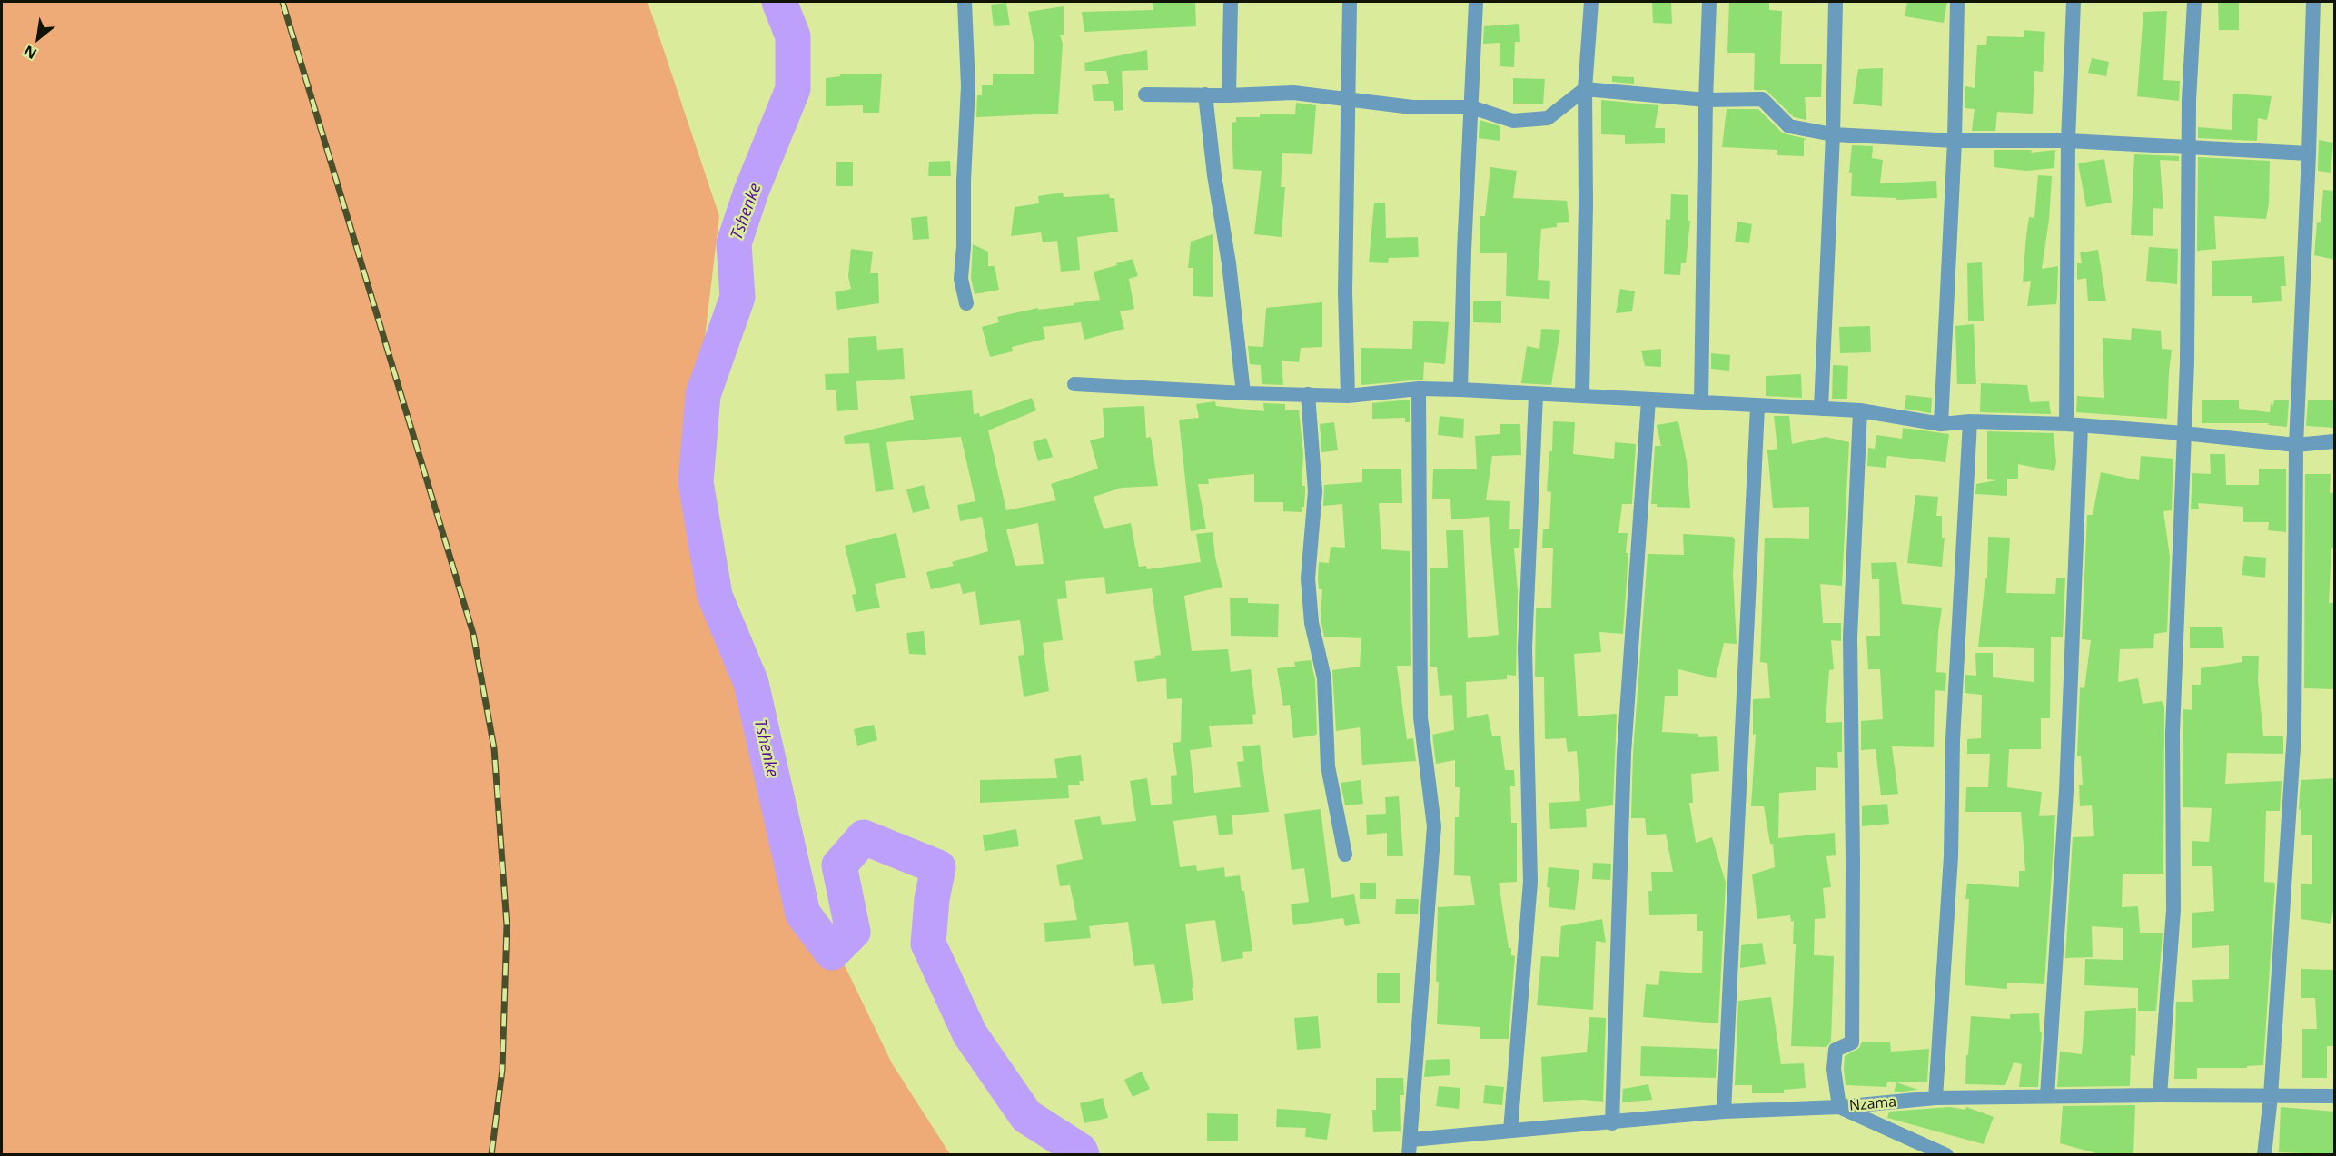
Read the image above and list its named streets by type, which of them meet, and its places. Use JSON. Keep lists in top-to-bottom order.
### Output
{
  "streets": {
    "street": ["Nzama"]
  },
  "water": ["Tshenke"],
  "north": "bottom left"
}
